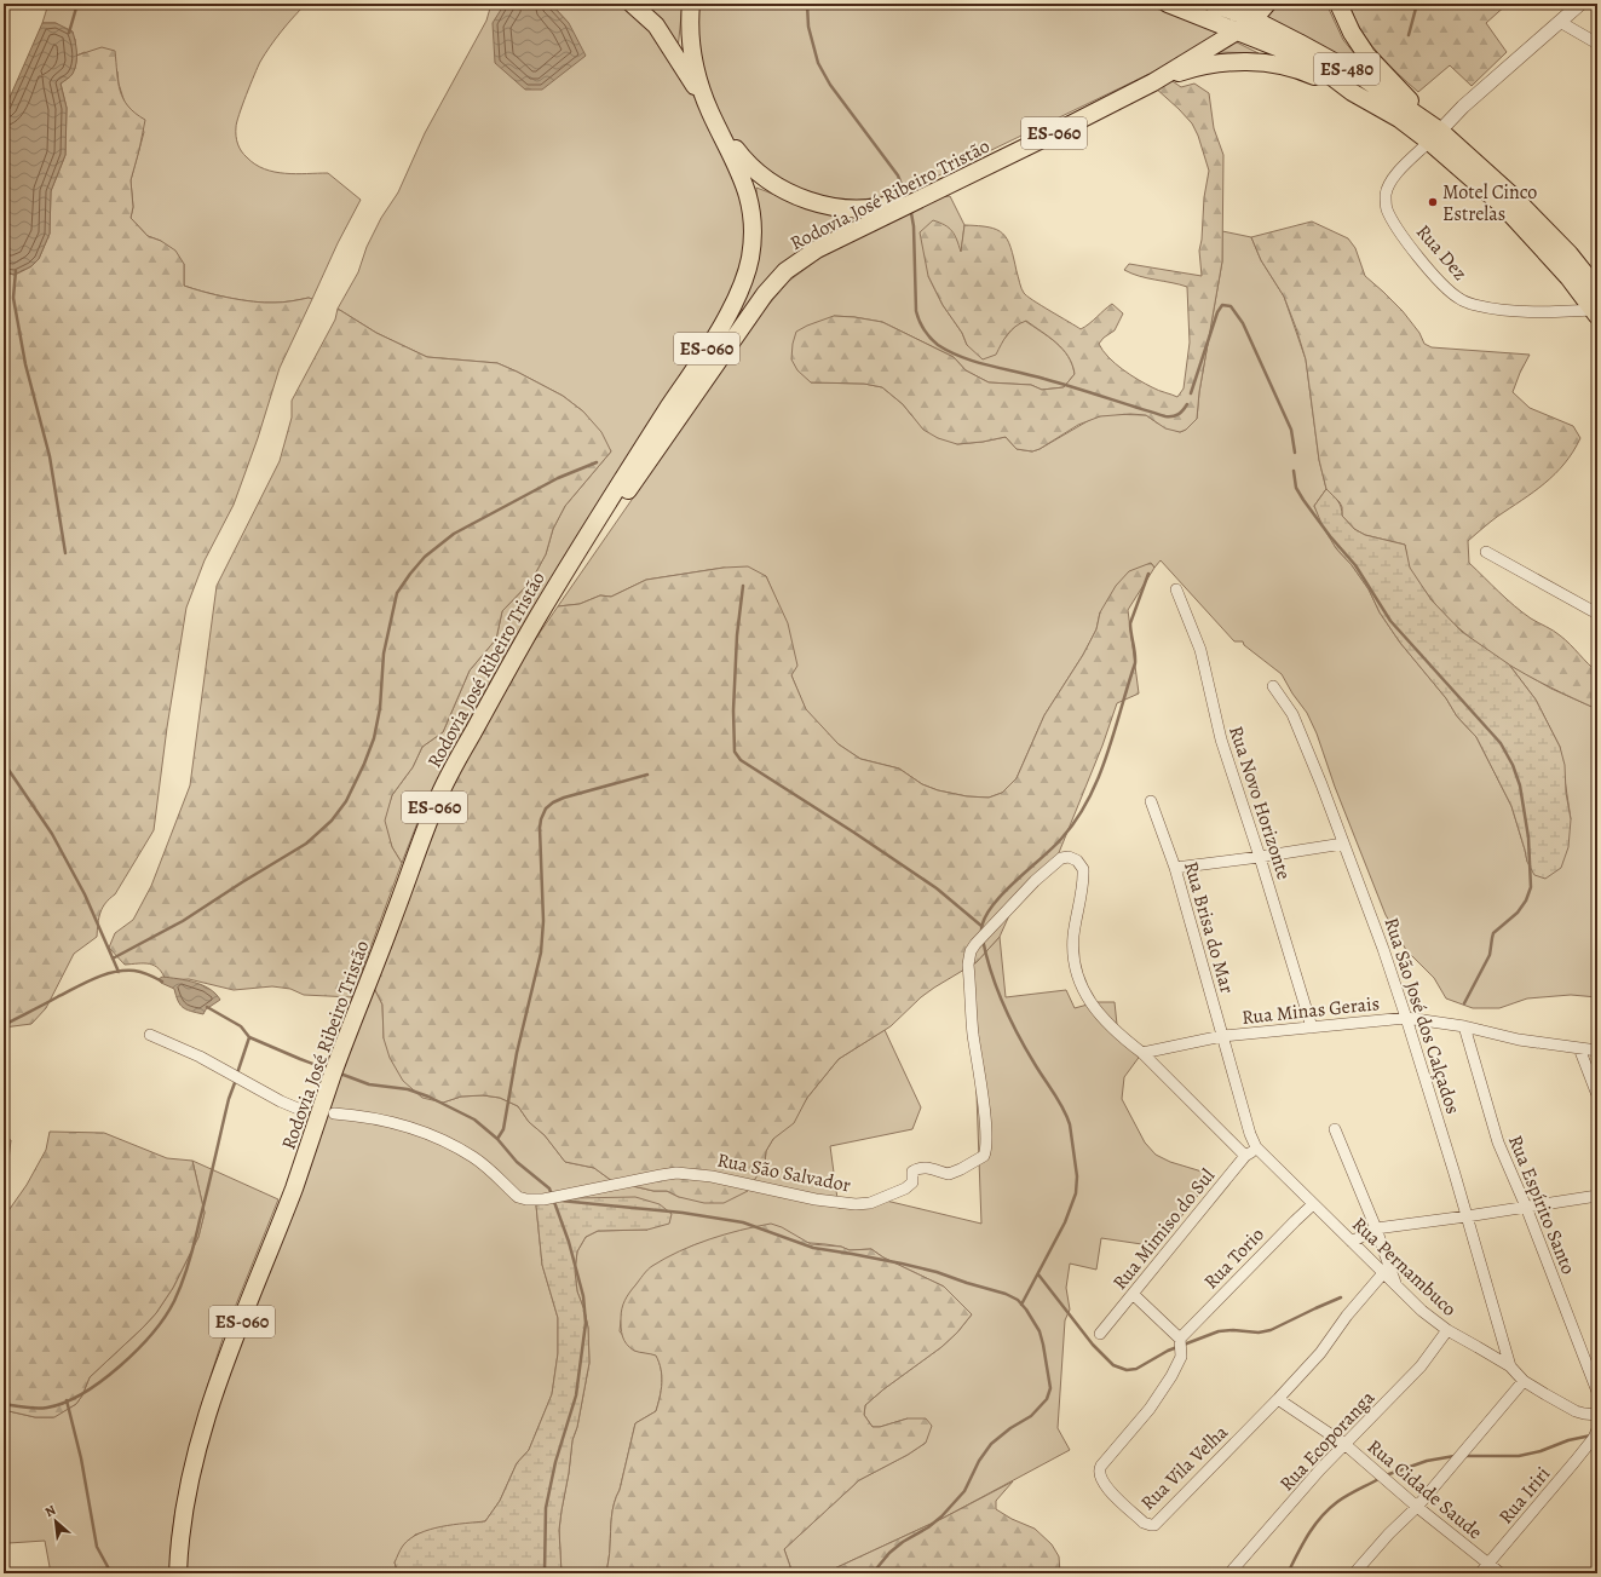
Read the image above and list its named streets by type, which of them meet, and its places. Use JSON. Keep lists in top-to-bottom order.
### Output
{
  "streets": {
    "main road": ["ES-480", "ES-060", "Rodovia José Ribeiro Tristão"],
    "street": [
      "Rua Dez",
      "Rua Novo Horizonte",
      "Rua Brisa do Mar",
      "Rua Minas Gerais",
      "Rua São José dos Calçados",
      "Rua São Salvador",
      "Rua Espírito Santo",
      "Rua Mimiso do Sul",
      "Rua Torio",
      "Rua Pernambuco",
      "Rua Ecoporanga",
      "Rua Vila Velha",
      "Rua Cidade Saude",
      "Rua Iriri"
    ]
  },
  "crossings": [
    ["ES-480", "Rodovia José Ribeiro Tristão"],
    ["ES-480", "Rua Dez"],
    ["Rua Novo Horizonte", "Rua Minas Gerais"],
    ["Rua Brisa do Mar", "Rua Minas Gerais"],
    ["Rua Brisa do Mar", "Rua Mimiso do Sul"],
    ["Rua Brisa do Mar", "Rua Pernambuco"],
    ["Rua Minas Gerais", "Rua São José dos Calçados"],
    ["Rua Minas Gerais", "Rua São Salvador"],
    ["Rua Minas Gerais", "Rua Espírito Santo"],
    ["Rua São José dos Calçados", "Rua Pernambuco"],
    ["Rua Mimiso do Sul", "Rua Pernambuco"],
    ["Rua Torio", "Rua Pernambuco"],
    ["Rua Torio", "Rua Vila Velha"],
    ["Rua Pernambuco", "Rua Ecoporanga"],
    ["Rua Pernambuco", "Rua Vila Velha"],
    ["Rua Ecoporanga", "Rua Cidade Saude"],
    ["Rua Vila Velha", "Rua Cidade Saude"],
    ["Rua Cidade Saude", "Rua Iriri"]
  ],
  "places": ["Motel Cinco Estrelas"],
  "north": "top left"
}
